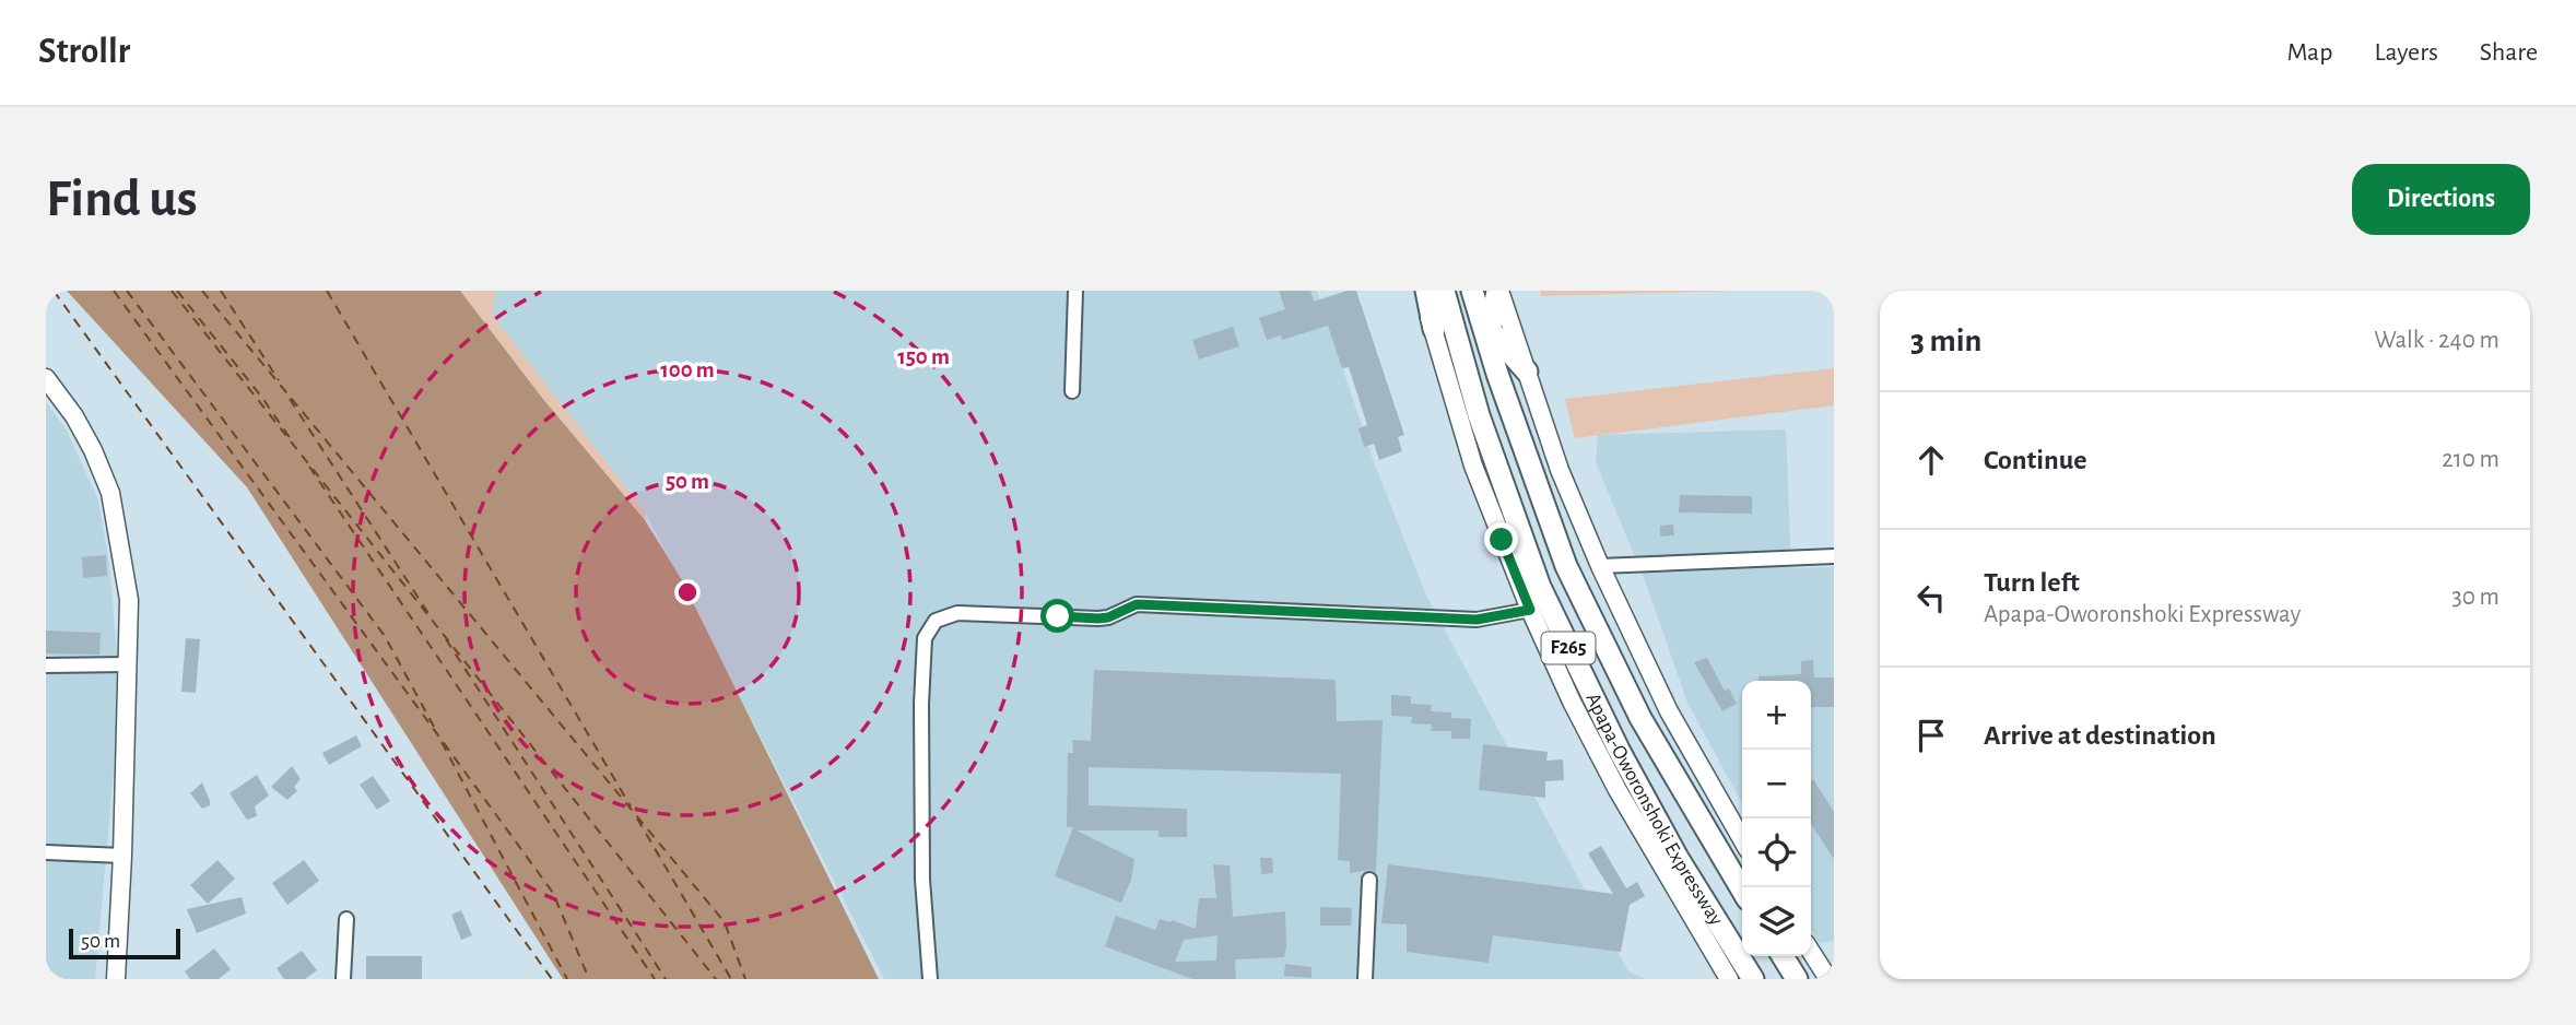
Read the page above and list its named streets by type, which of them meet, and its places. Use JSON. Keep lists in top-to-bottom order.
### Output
{
  "streets": {
    "highway": ["F265", "Apapa-Oworonshoki Expressway"]
  },
  "scale_bar": "50 m",
  "page": {
    "header": "Strollr",
    "nav": ["Map", "Layers", "Share"],
    "buttons": "Directions",
    "title": "Find us",
    "heading": ["3 min", "Walk · 240 m"],
    "list": [
      ["Continue", "210 m"],
      ["Turn left", "Apapa-Oworonshoki Expressway", "30 m"],
      "Arrive at destination"
    ],
    "map_buttons": ["+", "−"],
    "scale": "50 m"
  },
  "rings": ["150 m", "100 m", "50 m"]
}
